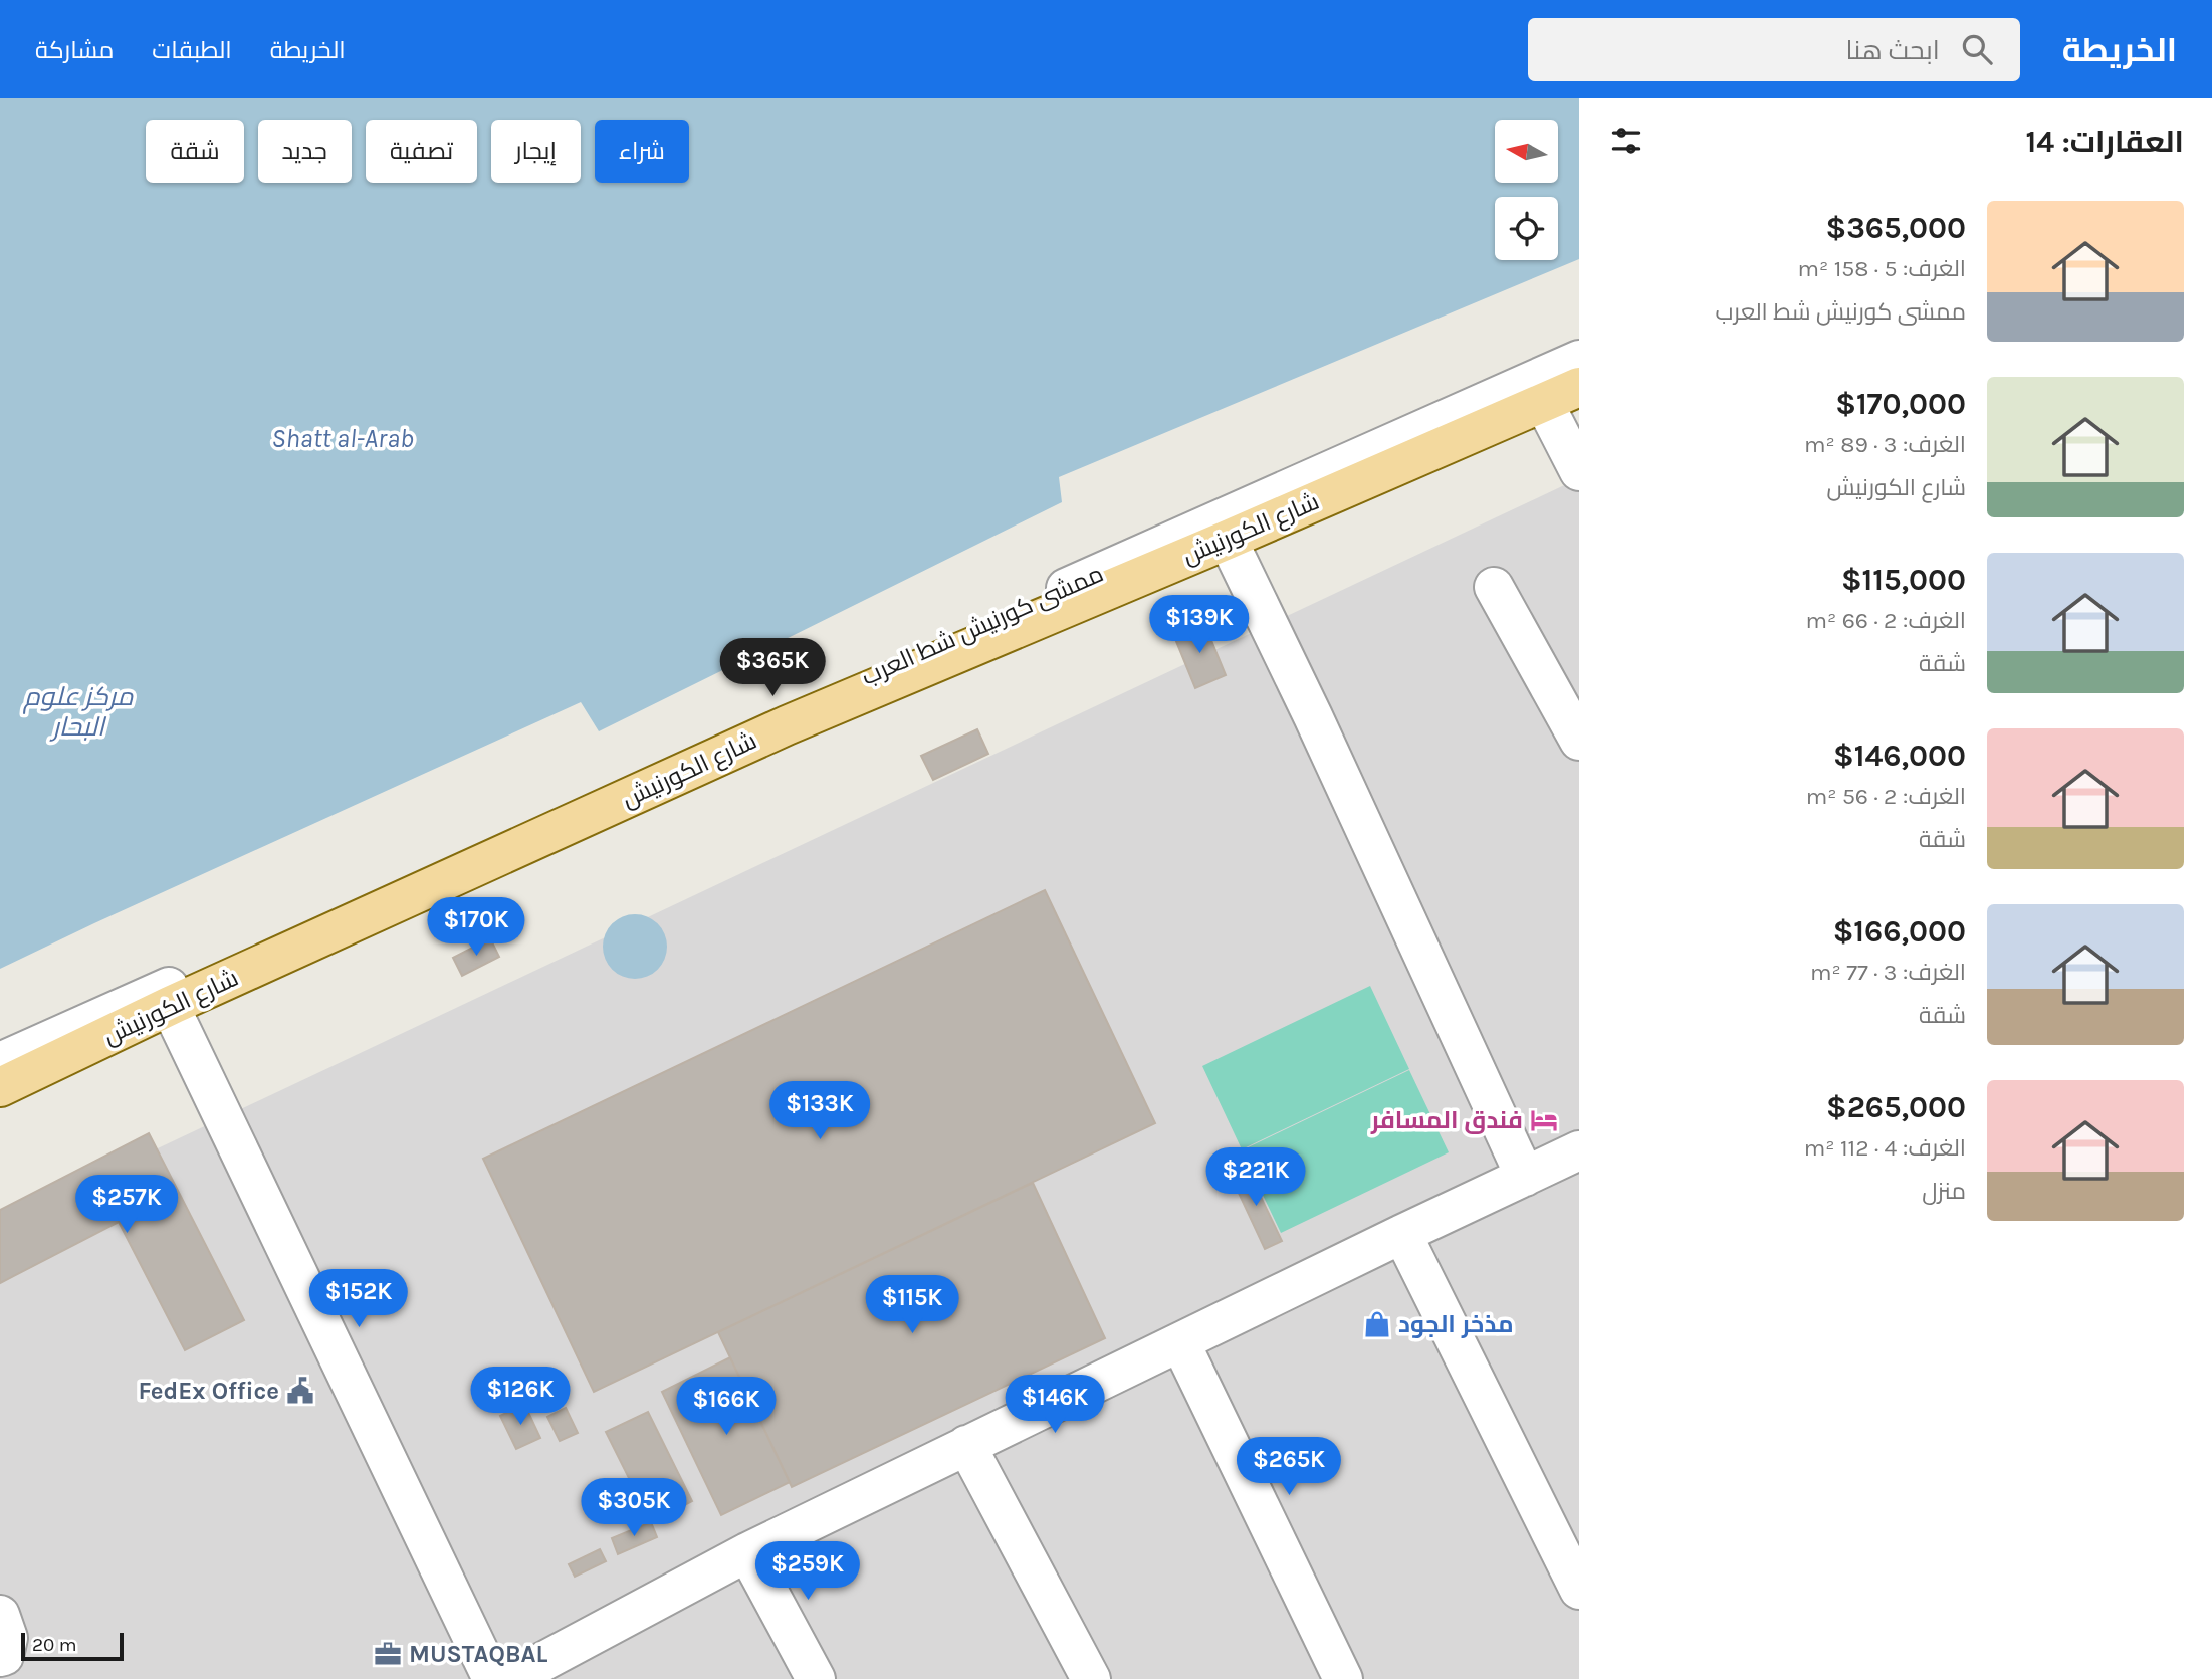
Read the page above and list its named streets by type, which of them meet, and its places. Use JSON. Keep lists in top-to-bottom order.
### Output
{
  "streets": {
    "main road": ["شارع الكورنيش"],
    "street": ["ممشى كورنيش شط العرب"]
  },
  "water": ["Shatt al-Arab", "مركز علوم البحار"],
  "places": {
    "hotel": ["فندق المسافر"],
    "shop": ["مذخر الجود"],
    "public building": ["FedEx Office"],
    "office": ["MUSTAQBAL"]
  },
  "scale_bar": "20 m",
  "north": "left",
  "page": {
    "header": "الخريطة",
    "search": "ابحث هنا",
    "nav": ["الخريطة", "الطبقات", "مشاركة"],
    "heading": "العقارات: 14",
    "chip": [
      "شراء",
      "إيجار",
      "تصفية",
      "جديد",
      "شقة"
    ],
    "list": [
      {
        "name": "$365,000",
        "note": "الغرف: 5 · 158 m² · ممشى كورنيش شط العرب"
      },
      {
        "name": "$170,000",
        "note": "الغرف: 3 · 89 m² · شارع الكورنيش"
      },
      {
        "name": "$115,000",
        "note": "الغرف: 2 · 66 m² · شقة"
      },
      {
        "name": "$146,000",
        "note": "الغرف: 2 · 56 m² · شقة"
      },
      {
        "name": "$166,000",
        "note": "الغرف: 3 · 77 m² · شقة"
      },
      {
        "name": "$265,000",
        "note": "الغرف: 4 · 112 m² · منزل"
      }
    ],
    "price": [
      "$139K",
      "$365K",
      "$170K",
      "$133K",
      "$221K",
      "$257K",
      "$152K",
      "$115K",
      "$126K",
      "$146K",
      "$166K",
      "$265K",
      "$305K",
      "$259K"
    ],
    "scale": "20 m"
  }
}
